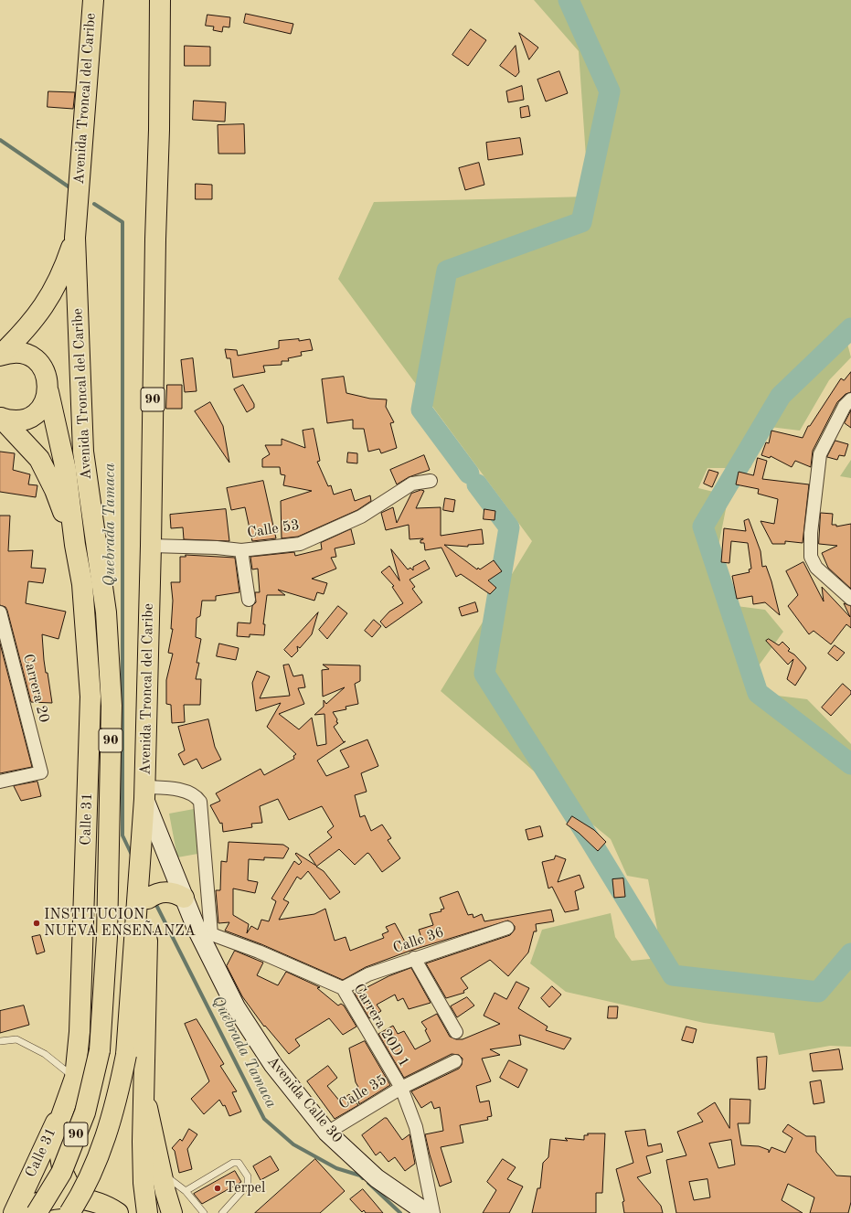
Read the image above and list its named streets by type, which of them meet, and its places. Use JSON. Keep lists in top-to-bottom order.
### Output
{
  "streets": {
    "main road": [
      "Avenida Troncal del Caribe",
      "90",
      "Calle 31",
      "Avenida Calle 30"
    ],
    "street": [
      "Calle 53",
      "Carrera 20",
      "Calle 36",
      "Carrera 20D 1",
      "Calle 35"
    ]
  },
  "crossings": [
    ["Avenida Troncal del Caribe", "Calle 53"],
    ["Avenida Troncal del Caribe", "Calle 31"],
    ["Avenida Troncal del Caribe", "Avenida Calle 30"],
    ["Calle 36", "Carrera 20D 1"],
    ["Carrera 20D 1", "Calle 35"],
    ["Carrera 20D 1", "Avenida Calle 30"],
    ["Calle 35", "Avenida Calle 30"]
  ],
  "water": ["Quebrada Tamaca"],
  "places": ["INSTITUCION NUEVA ENSEÑANZA", "Terpel"]
}
